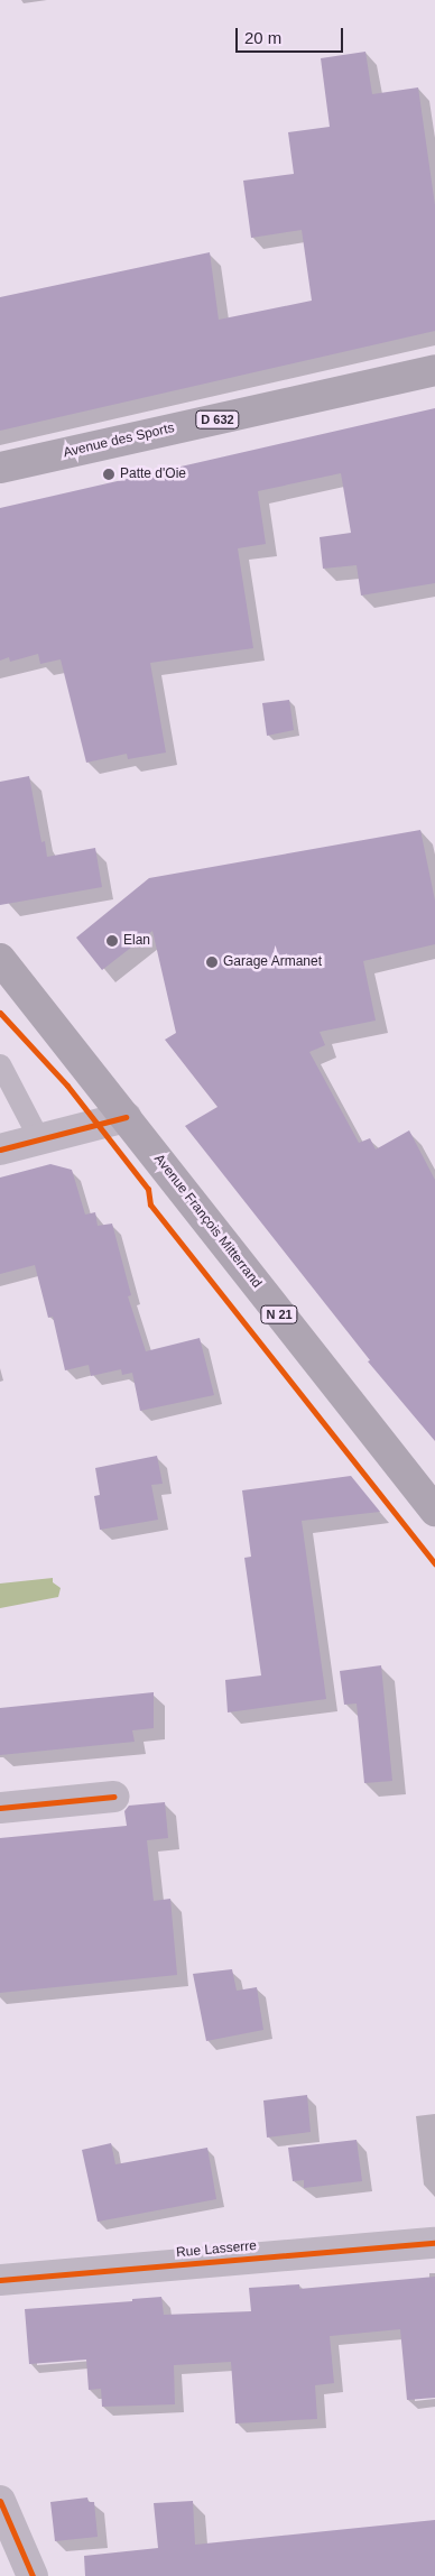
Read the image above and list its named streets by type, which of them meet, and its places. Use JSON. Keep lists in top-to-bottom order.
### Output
{
  "streets": {
    "main road": [
      "D 632",
      "Avenue des Sports",
      "Avenue François Mitterrand",
      "N 21"
    ],
    "street": ["Rue Lasserre"]
  },
  "places": ["Patte d'Oie", "Elan", "Garage Armanet"],
  "scale_bar": "20 m"
}
